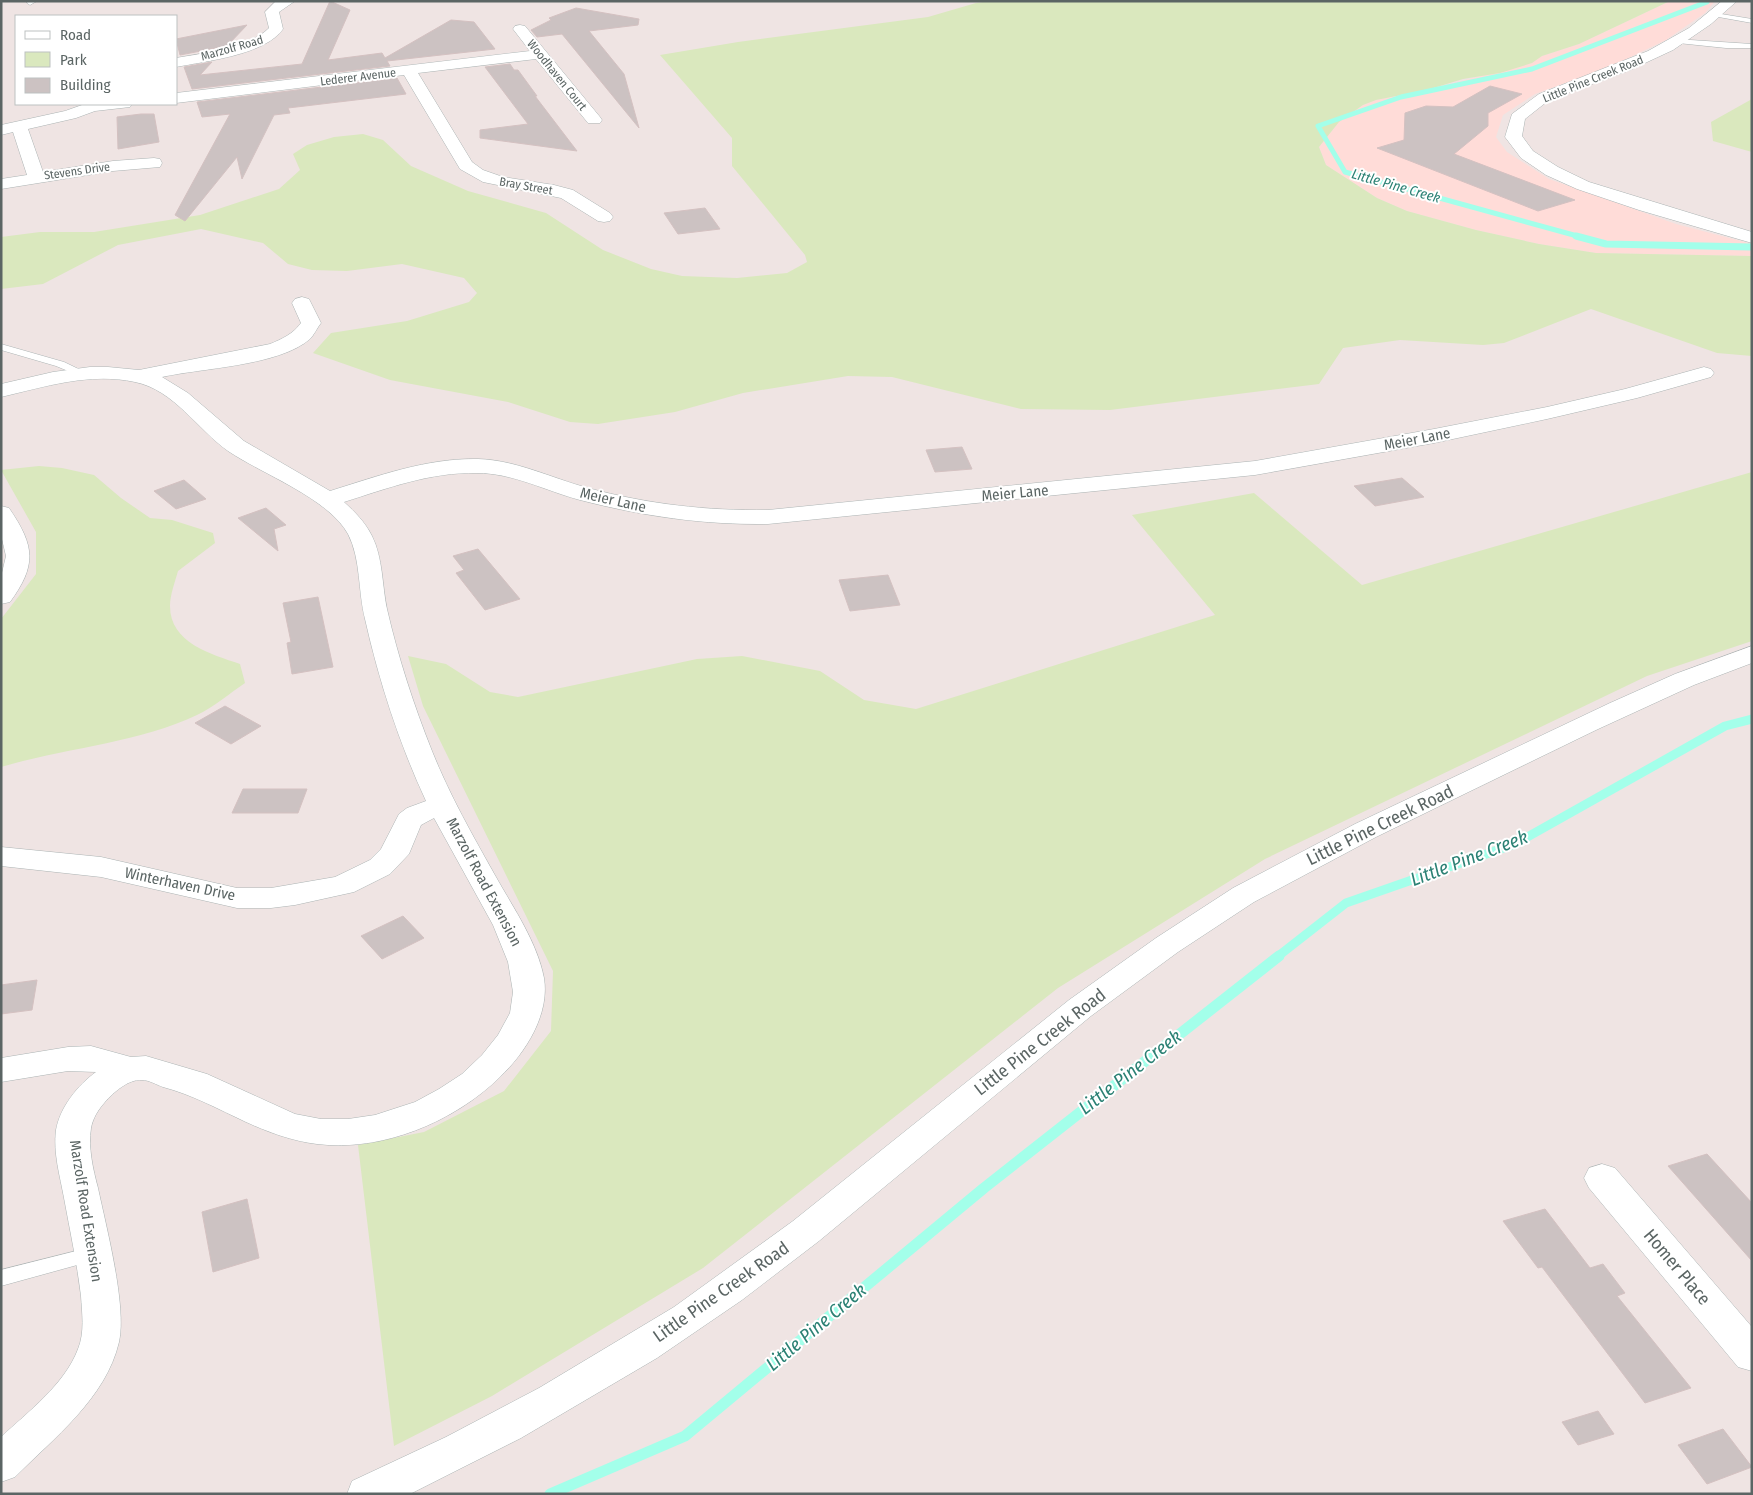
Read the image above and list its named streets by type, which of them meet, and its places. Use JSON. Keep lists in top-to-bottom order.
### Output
{
  "streets": {
    "street": [
      "Marzolf Road",
      "Woodhaven Court",
      "Lederer Avenue",
      "Little Pine Creek Road",
      "Stevens Drive",
      "Bray Street",
      "Meier Lane",
      "Marzolf Road Extension",
      "Winterhaven Drive",
      "Homer Place"
    ]
  },
  "crossings": [
    ["Woodhaven Court", "Lederer Avenue"],
    ["Lederer Avenue", "Bray Street"],
    ["Meier Lane", "Marzolf Road Extension"],
    ["Marzolf Road Extension", "Winterhaven Drive"]
  ],
  "water": ["Little Pine Creek"],
  "legend": ["Road", "Park", "Building"]
}
